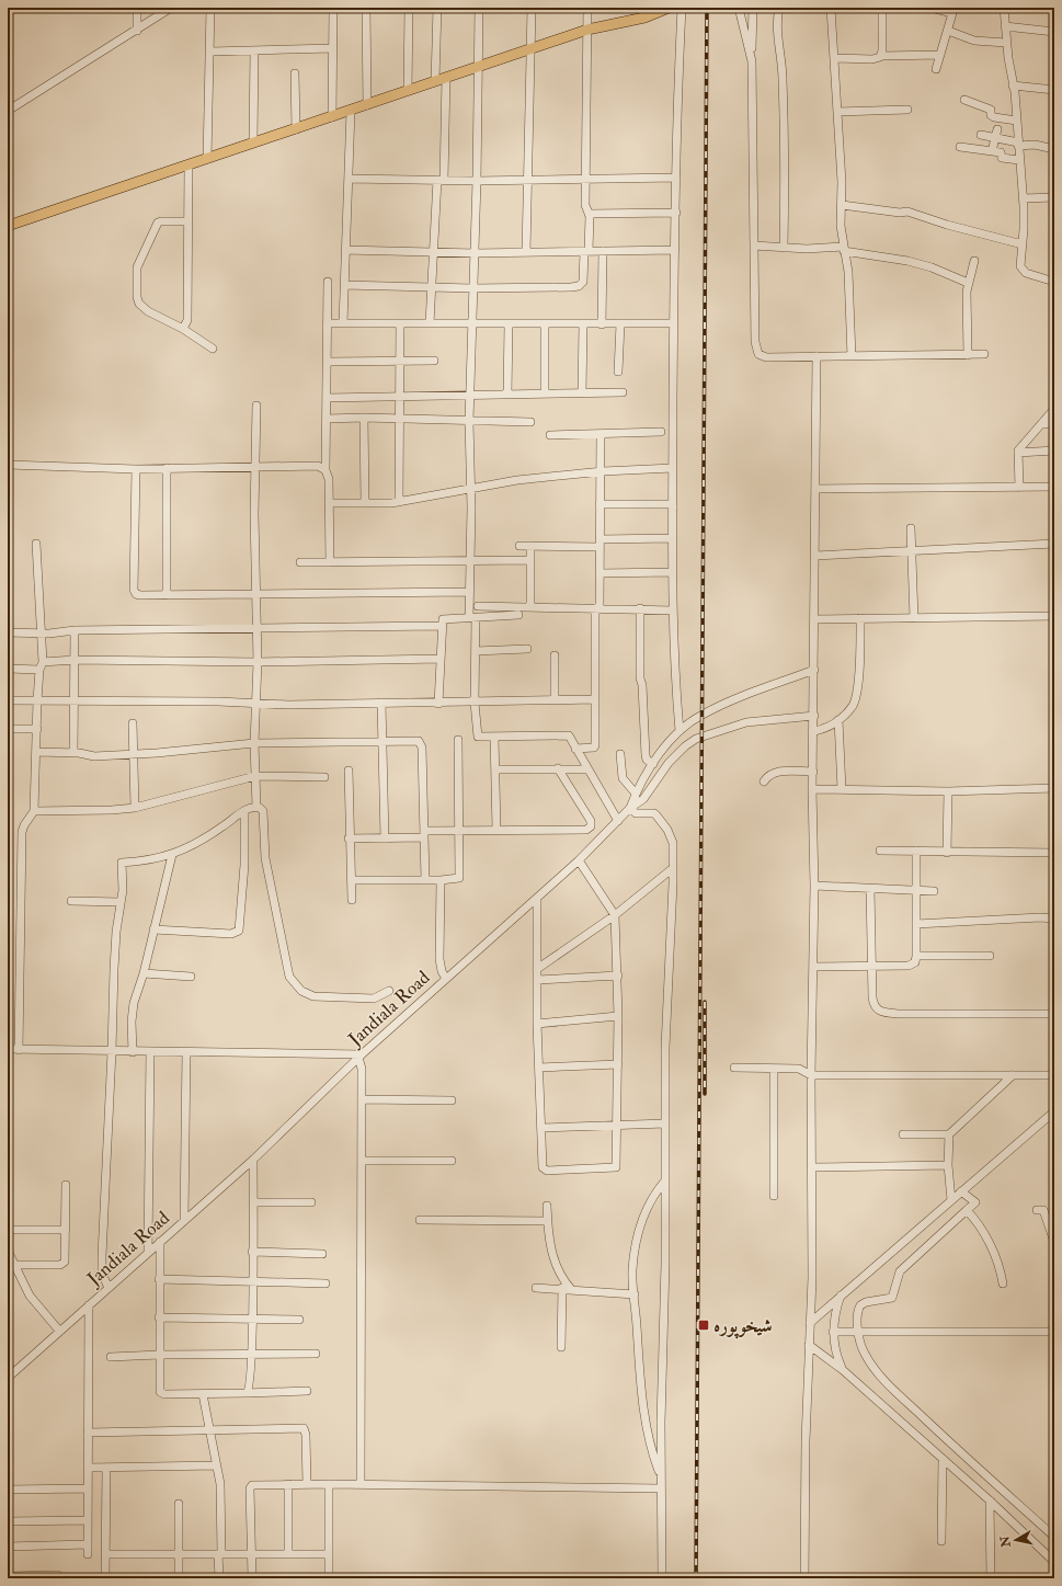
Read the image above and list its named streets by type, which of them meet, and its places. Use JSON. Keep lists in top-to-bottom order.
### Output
{
  "streets": {
    "street": ["Jandiala Road"]
  },
  "places": {
    "transit": ["شیخوپورہ"]
  },
  "north": "left"
}
